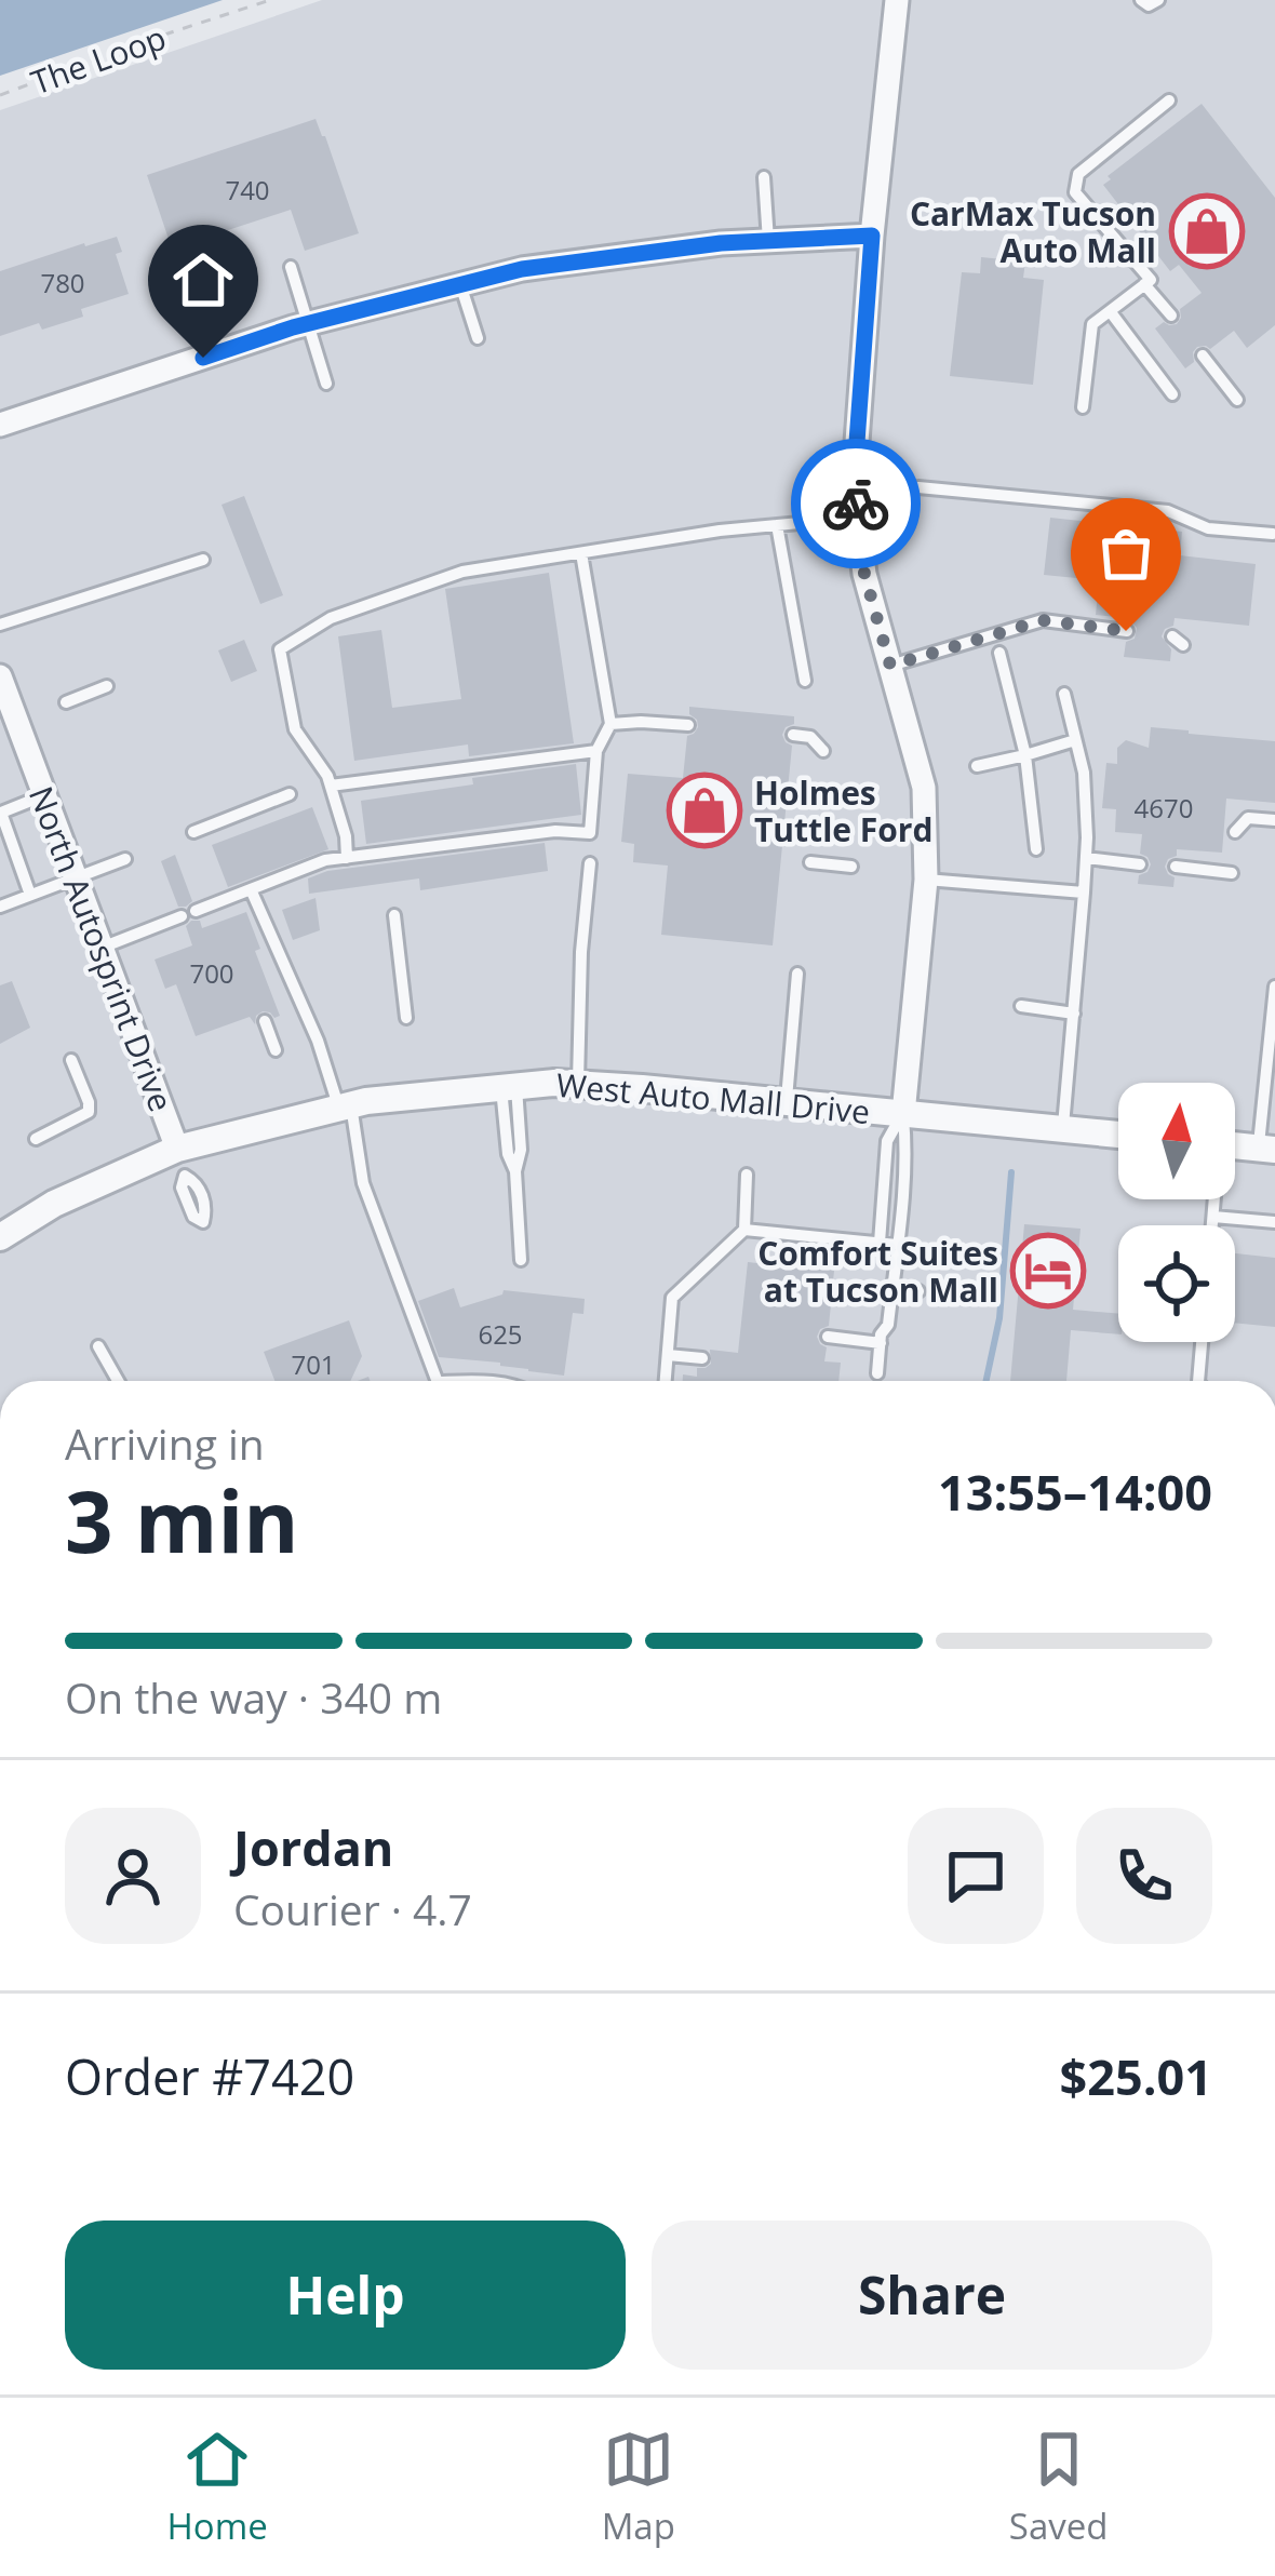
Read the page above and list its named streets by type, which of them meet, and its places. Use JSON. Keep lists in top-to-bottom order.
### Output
{
  "streets": {
    "street": ["North Autosprint Drive", "West Auto Mall Drive"],
    "path": ["The Loop"]
  },
  "crossings": [
    ["North Autosprint Drive", "West Auto Mall Drive"]
  ],
  "places": {
    "shop": ["CarMax Tucson Auto Mall", "Holmes Tuttle Ford"],
    "hotel": ["Comfort Suites at Tucson Mall"]
  },
  "house_numbers": [
    "740",
    "780",
    "4670",
    "700",
    "625",
    "701"
  ],
  "north": "top",
  "page": {
    "heading": ["3 min", "Arriving in", "13:55–14:00"],
    "panel": [
      "Jordan",
      "Courier · 4.7",
      "Order #7420",
      "$25.01"
    ],
    "bar": "On the way · 340 m",
    "buttons": ["Help", "Share"],
    "tabs": ["Home", "Map", "Saved"]
  }
}
